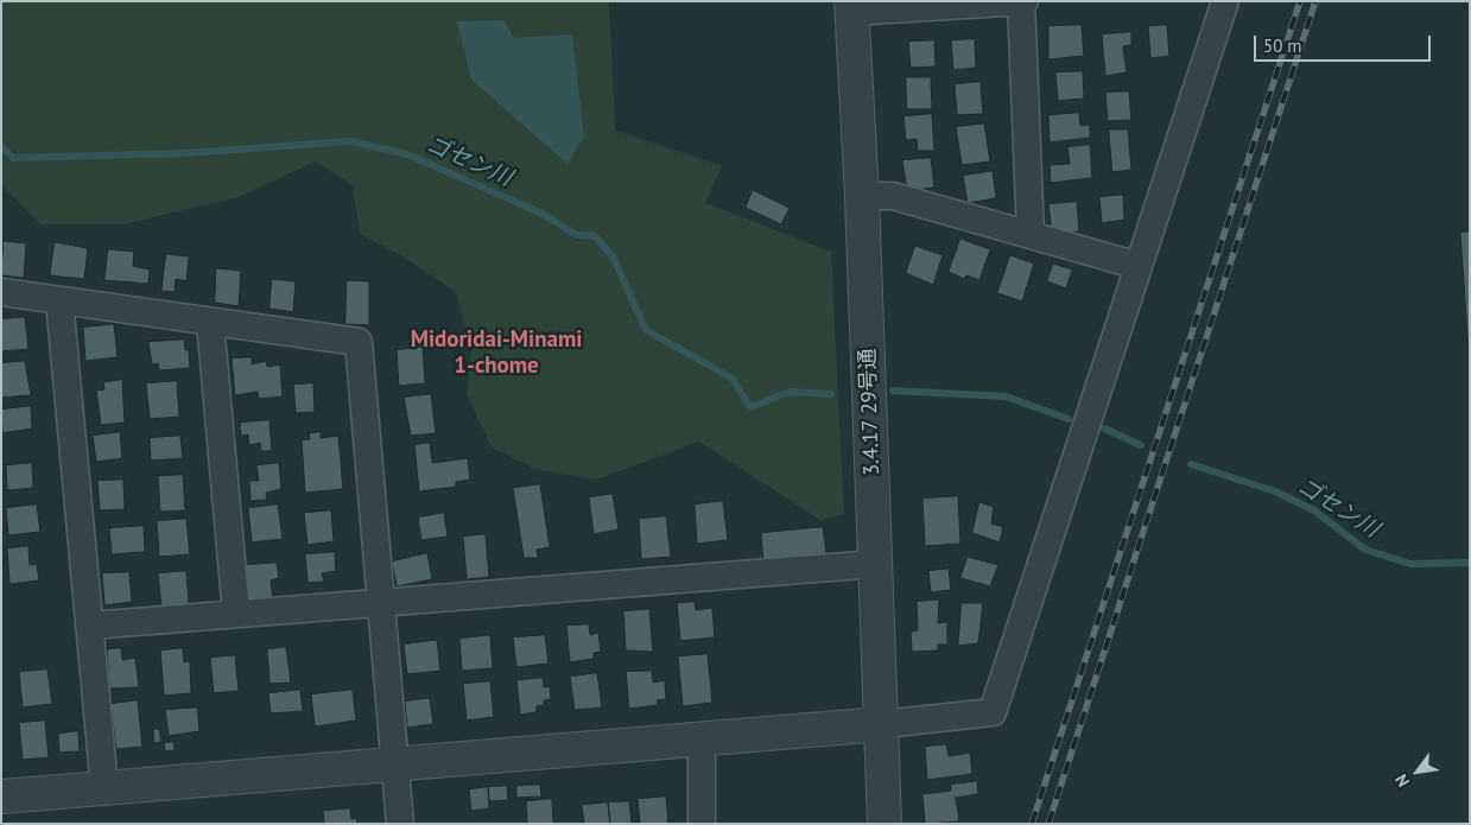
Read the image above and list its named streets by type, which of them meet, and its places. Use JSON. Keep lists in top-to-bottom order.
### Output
{
  "streets": {
    "street": ["3.4.17 29号通"]
  },
  "districts": ["Midoridai-Minami 1-chome"],
  "water": ["ゴセン川"],
  "scale_bar": "50 m",
  "north": "bottom left"
}
